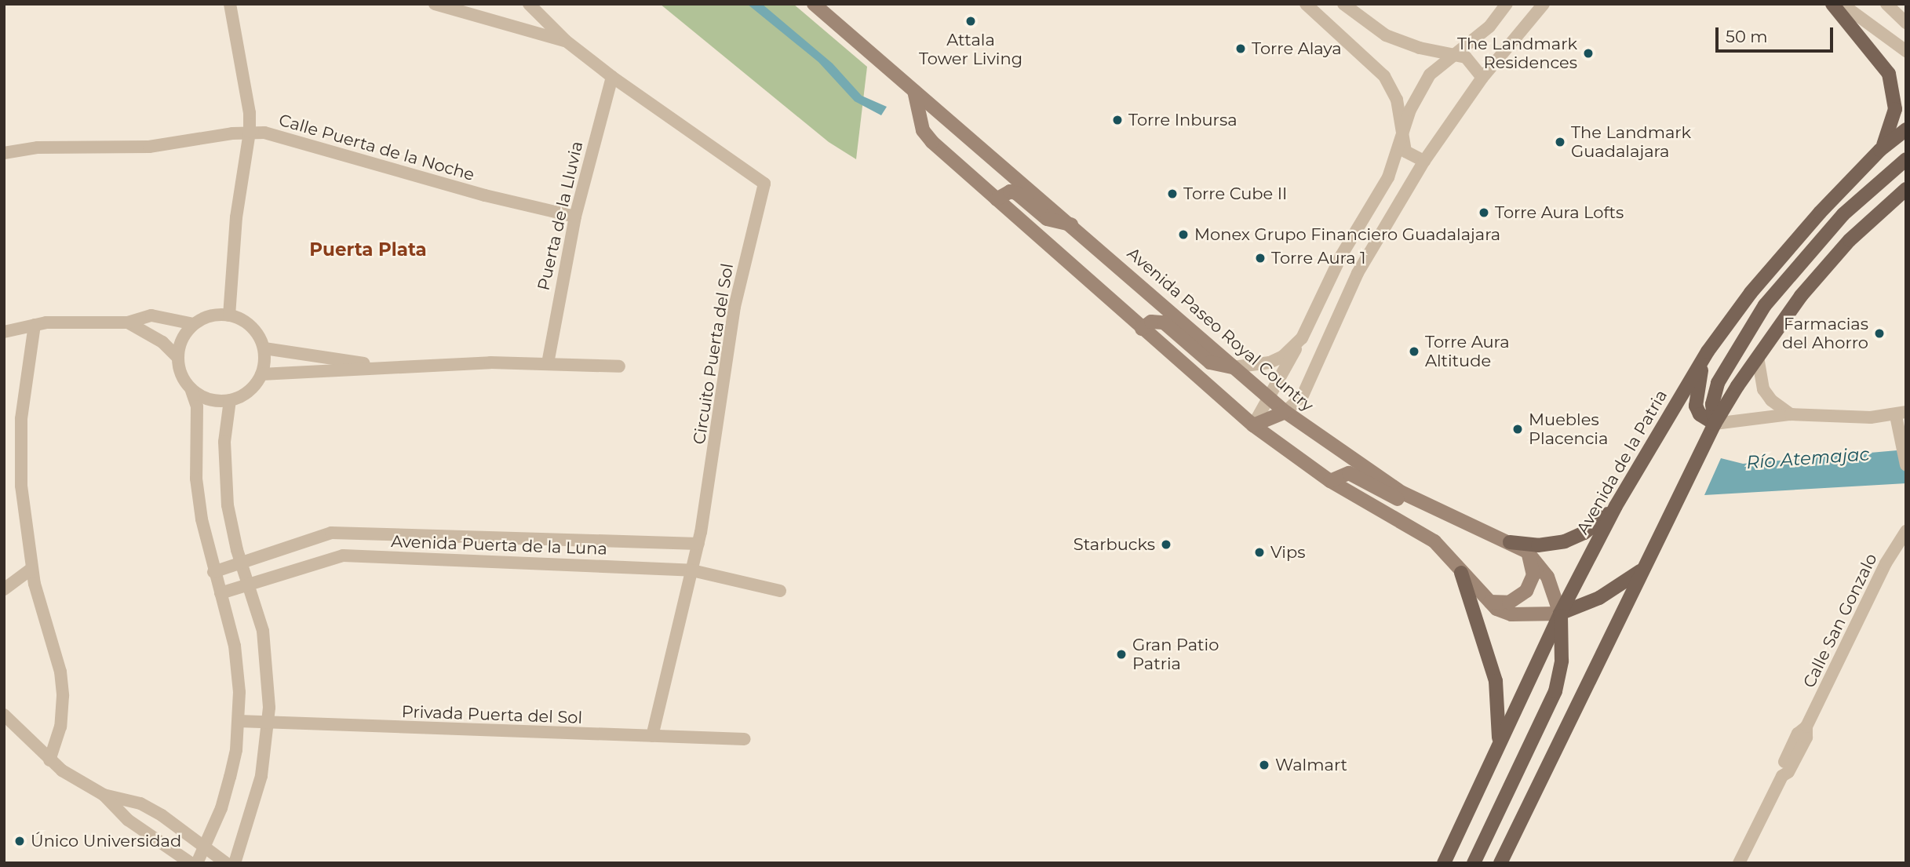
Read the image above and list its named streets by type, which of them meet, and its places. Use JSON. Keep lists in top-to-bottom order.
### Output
{
  "streets": {
    "main road": ["Avenida de la Patria"],
    "street": [
      "Calle Puerta de la Noche",
      "Puerta de la Lluvia",
      "Avenida Paseo Royal Country",
      "Circuito Puerta del Sol",
      "Avenida Puerta de la Luna",
      "Calle San Gonzalo",
      "Privada Puerta del Sol"
    ]
  },
  "crossings": [
    ["Calle Puerta de la Noche", "Puerta de la Lluvia"],
    ["Puerta de la Lluvia", "Circuito Puerta del Sol"],
    ["Avenida Paseo Royal Country", "Avenida de la Patria"],
    ["Circuito Puerta del Sol", "Avenida Puerta de la Luna"],
    ["Circuito Puerta del Sol", "Privada Puerta del Sol"]
  ],
  "districts": ["Puerta Plata"],
  "water": ["Río Atemajac"],
  "places": [
    "Attala Tower Living",
    "Torre Alaya",
    "The Landmark Residences",
    "Torre Inbursa",
    "The Landmark Guadalajara",
    "Torre Cube II",
    "Torre Aura Lofts",
    "Monex Grupo Financiero Guadalajara",
    "Torre Aura 1",
    "Farmacias del Ahorro",
    "Torre Aura Altitude",
    "Muebles Placencia",
    "Starbucks",
    "Vips",
    "Gran Patio Patria",
    "Walmart",
    "Único Universidad"
  ],
  "scale_bar": "50 m"
}
